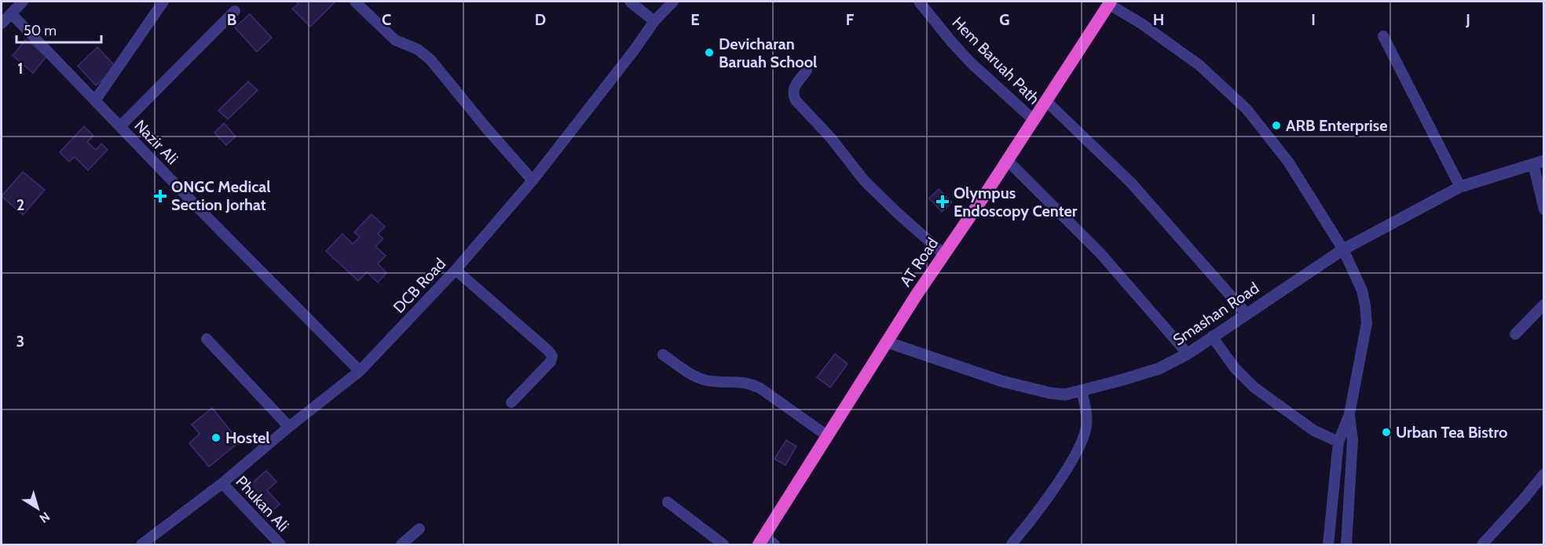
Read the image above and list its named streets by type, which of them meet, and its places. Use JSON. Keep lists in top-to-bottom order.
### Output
{
  "streets": {
    "highway": ["AT Road"],
    "street": [
      "Hem Baruah Path",
      "Nazir Ali",
      "DCB Road",
      "Smashan Road",
      "Phukan Ali"
    ]
  },
  "crossings": [
    ["Hem Baruah Path", "AT Road"],
    ["Nazir Ali", "DCB Road"],
    ["AT Road", "Smashan Road"],
    ["DCB Road", "Phukan Ali"]
  ],
  "places": {
    "other": [
      "Devicharan Baruah School",
      "ARB Enterprise",
      "Urban Tea Bistro",
      "Hostel"
    ],
    "health": ["ONGC Medical Section Jorhat", "Olympus Endoscopy Center"]
  },
  "scale_bar": "50 m",
  "north": "bottom right",
  "grid": {
    "columns": [
      "B",
      "C",
      "D",
      "E",
      "F",
      "G",
      "H",
      "I",
      "J"
    ],
    "rows": ["1", "2", "3"]
  }
}
